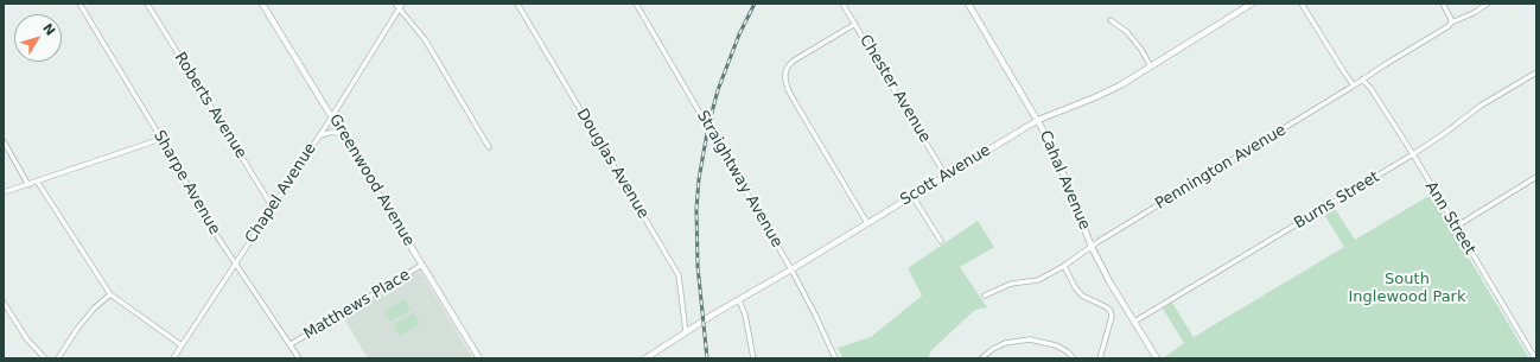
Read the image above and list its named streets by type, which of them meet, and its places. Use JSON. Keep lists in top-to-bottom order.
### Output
{
  "streets": {
    "street": [
      "Chester Avenue",
      "Roberts Avenue",
      "Douglas Avenue",
      "Pennington Avenue",
      "Scott Avenue",
      "Straightway Avenue",
      "Greenwood Avenue",
      "Cahal Avenue",
      "Sharpe Avenue",
      "Chapel Avenue",
      "Burns Street",
      "Ann Street",
      "Matthews Place"
    ]
  },
  "crossings": [
    ["Chester Avenue", "Scott Avenue"],
    ["Roberts Avenue", "Chapel Avenue"],
    ["Douglas Avenue", "Scott Avenue"],
    ["Pennington Avenue", "Cahal Avenue"],
    ["Pennington Avenue", "Ann Street"],
    ["Scott Avenue", "Straightway Avenue"],
    ["Scott Avenue", "Cahal Avenue"],
    ["Greenwood Avenue", "Chapel Avenue"],
    ["Greenwood Avenue", "Matthews Place"],
    ["Cahal Avenue", "Burns Street"],
    ["Sharpe Avenue", "Chapel Avenue"],
    ["Sharpe Avenue", "Matthews Place"],
    ["Burns Street", "Ann Street"]
  ],
  "parks": ["South Inglewood Park"],
  "north": "top right"
}
